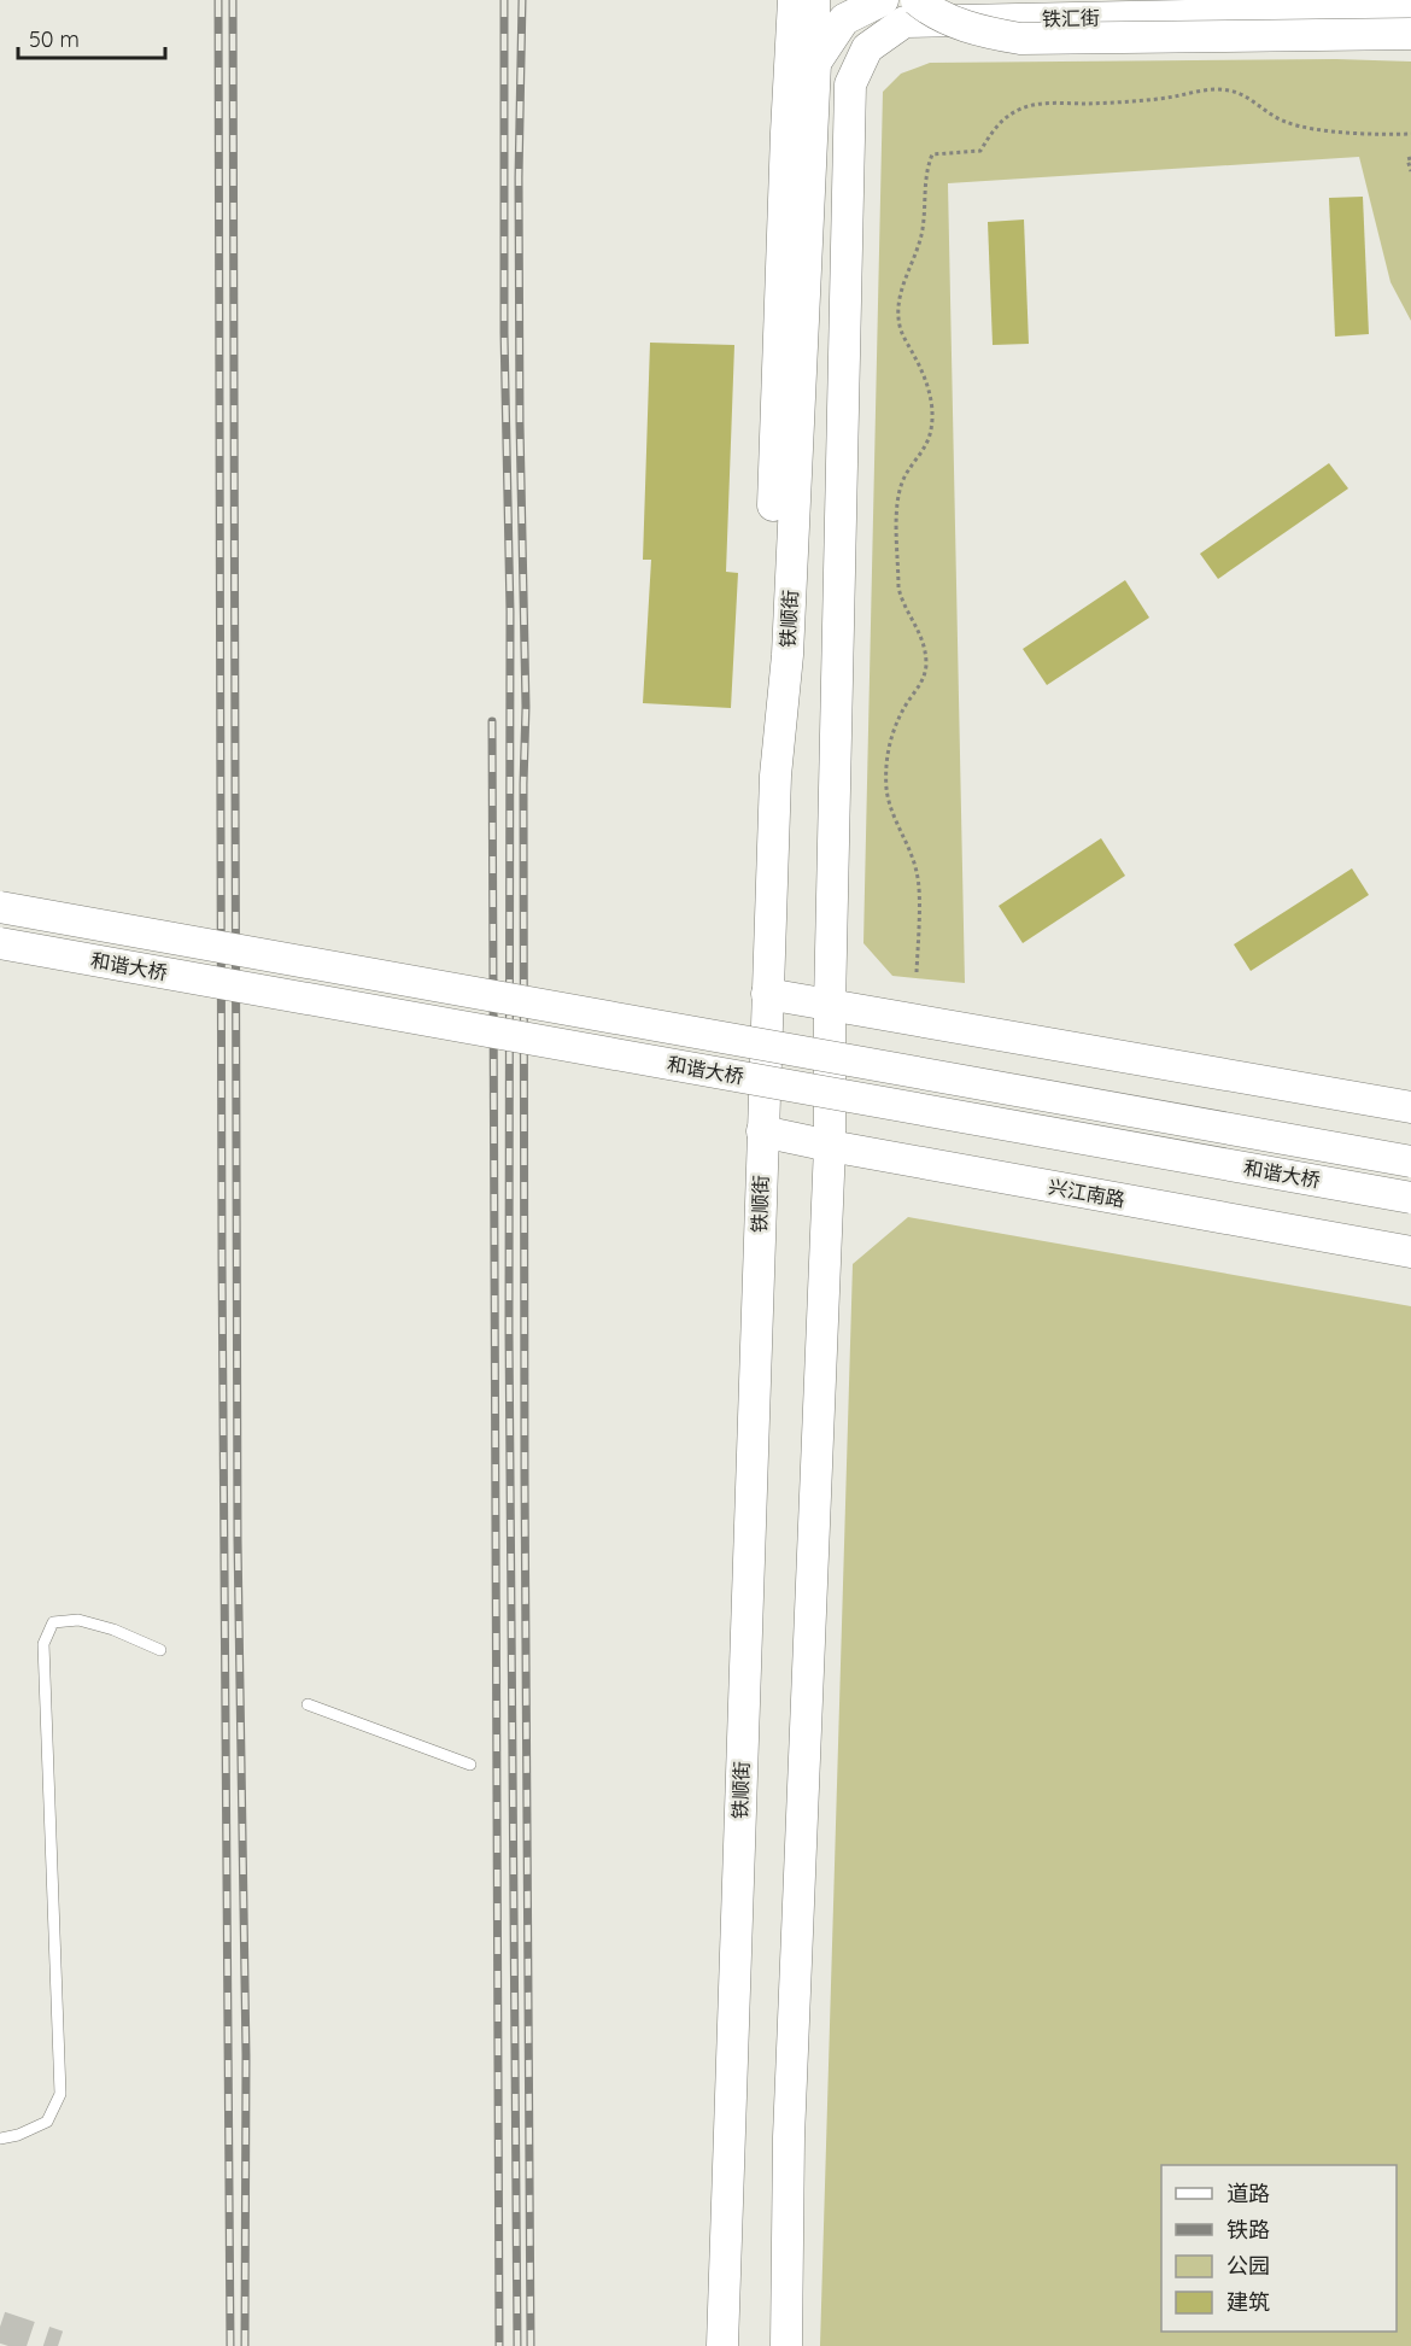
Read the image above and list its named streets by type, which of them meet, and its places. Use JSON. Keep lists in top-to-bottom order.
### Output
{
  "streets": {
    "main road": [
      "铁汇街",
      "铁顺街",
      "和谐大桥",
      "兴江南路"
    ]
  },
  "crossings": [
    ["铁顺街", "兴江南路"]
  ],
  "legend": [
    "道路",
    "铁路",
    "公园",
    "建筑"
  ],
  "scale_bar": "50 m"
}
